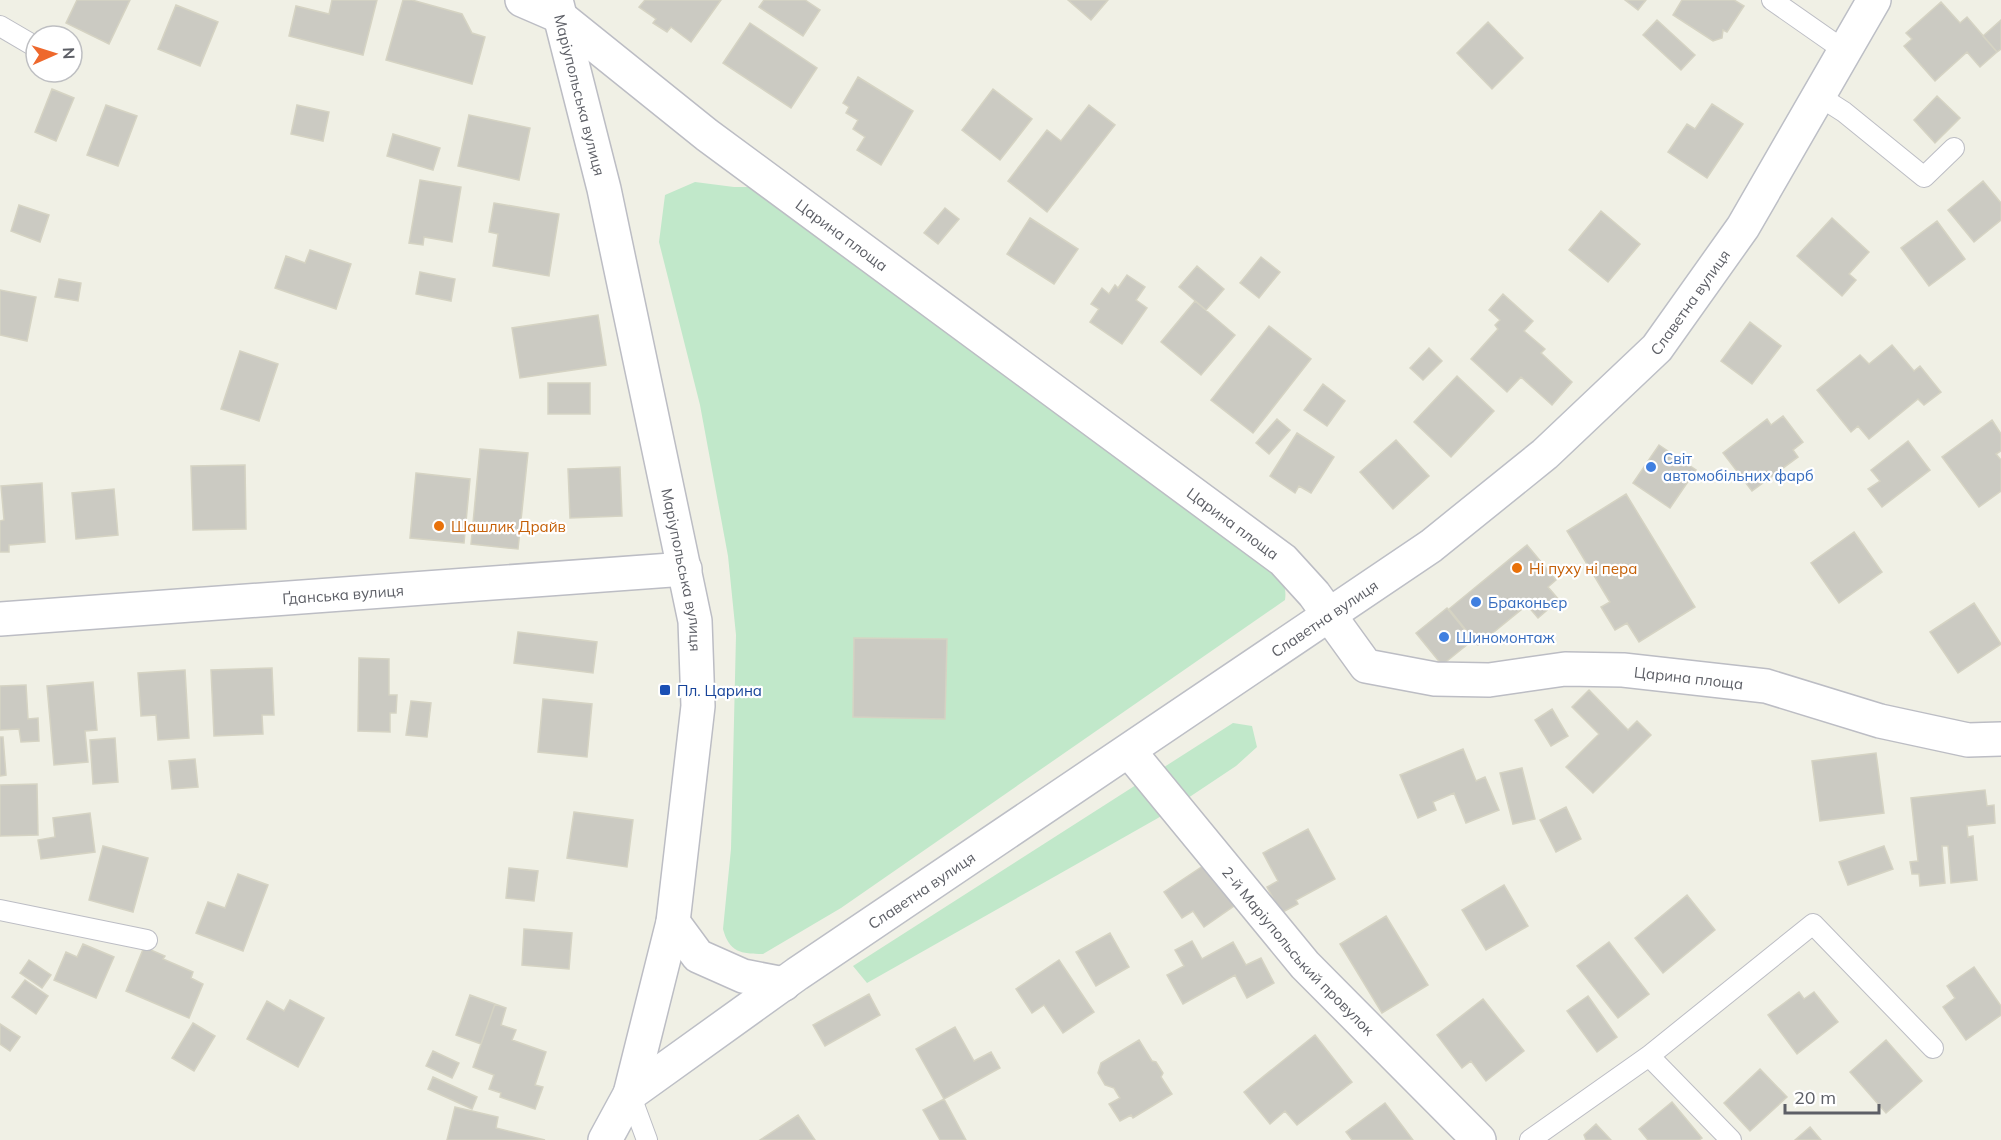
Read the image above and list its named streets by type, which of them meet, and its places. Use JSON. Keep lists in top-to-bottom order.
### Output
{
  "streets": {
    "street": [
      "Маріупольська вулиця",
      "Царина площа",
      "Славетна вулиця",
      "Ґданська вулиця",
      "2-й Маріупольський провулок"
    ]
  },
  "crossings": [
    ["Маріупольська вулиця", "Царина площа"],
    ["Маріупольська вулиця", "Славетна вулиця"],
    ["Маріупольська вулиця", "Ґданська вулиця"],
    ["Царина площа", "Славетна вулиця"],
    ["Славетна вулиця", "2-й Маріупольський провулок"]
  ],
  "places": {
    "other": [
      "Світ автомобільних фарб",
      "Шашлик Драйв",
      "Ні пуху ні пера",
      "Браконьєр",
      "Шиномонтаж"
    ],
    "transit": ["Пл. Царина"]
  },
  "scale_bar": "20 m",
  "north": "right"
}
